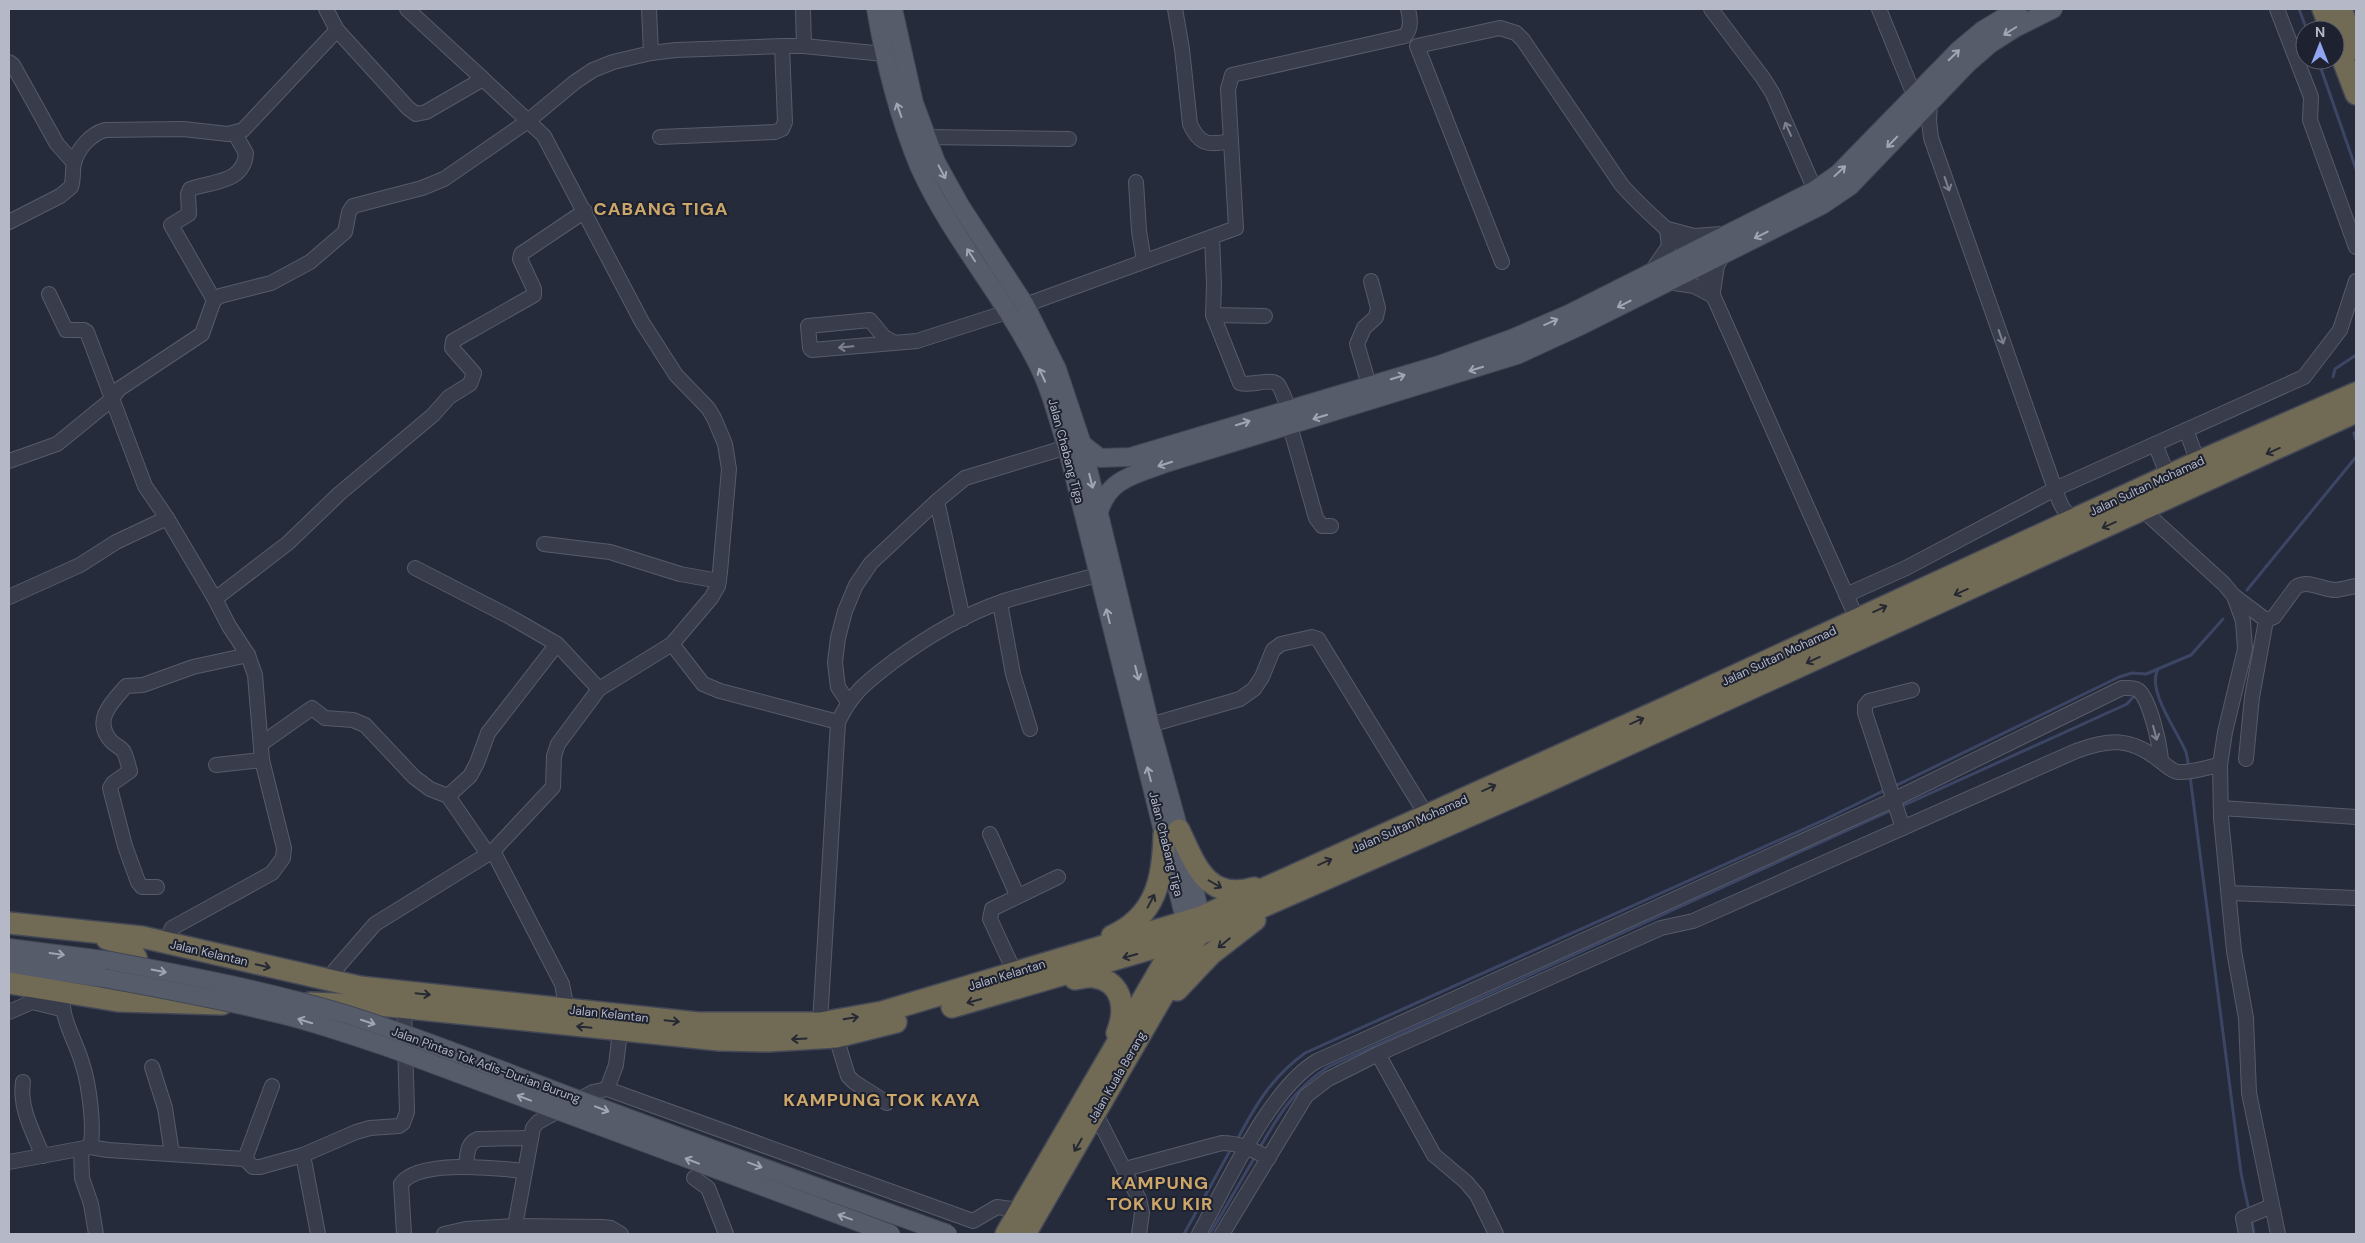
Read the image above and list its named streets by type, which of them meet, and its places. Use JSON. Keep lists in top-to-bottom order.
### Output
{
  "streets": {
    "highway": ["Jalan Sultan Mohamad", "Jalan Kelantan", "Jalan Kuala Berang"],
    "main road": ["Jalan Chabang Tiga", "Jalan Pintas Tok Adis-Durian Burung"]
  },
  "crossings": [
    ["Jalan Chabang Tiga", "Jalan Sultan Mohamad"],
    ["Jalan Chabang Tiga", "Jalan Kelantan"],
    ["Jalan Chabang Tiga", "Jalan Kuala Berang"],
    ["Jalan Sultan Mohamad", "Jalan Kelantan"],
    ["Jalan Sultan Mohamad", "Jalan Kuala Berang"],
    ["Jalan Kelantan", "Jalan Kuala Berang"]
  ],
  "districts": ["CABANG TIGA", "KAMPUNG TOK KAYA", "KAMPUNG TOK KU KIR"],
  "north": "top"
}
